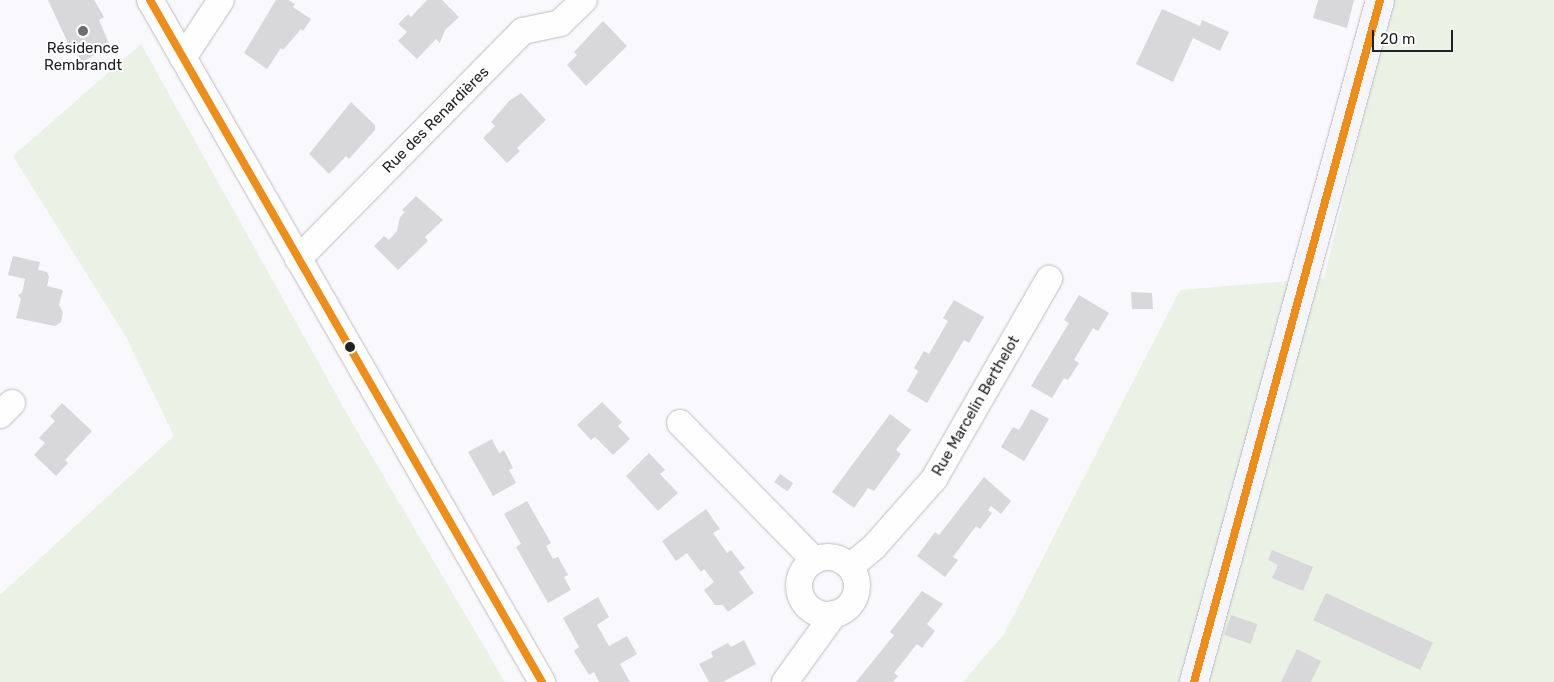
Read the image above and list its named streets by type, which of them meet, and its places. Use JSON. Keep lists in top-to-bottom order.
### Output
{
  "streets": {
    "street": ["Rue des Renardières", "Rue Marcelin Berthelot"]
  },
  "places": ["Résidence Rembrandt"],
  "scale_bar": "20 m"
}
